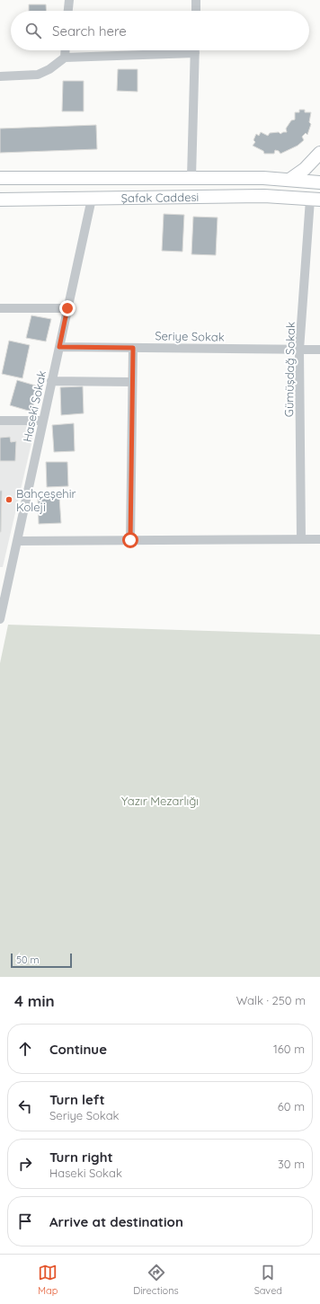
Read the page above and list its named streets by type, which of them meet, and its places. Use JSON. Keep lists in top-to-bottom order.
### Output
{
  "streets": {
    "main road": ["Şafak Caddesi"],
    "street": ["Seriye Sokak", "Gümüşdağ Sokak", "Haseki Sokak"]
  },
  "crossings": [
    ["Şafak Caddesi", "Gümüşdağ Sokak"],
    ["Şafak Caddesi", "Haseki Sokak"],
    ["Seriye Sokak", "Gümüşdağ Sokak"],
    ["Seriye Sokak", "Haseki Sokak"]
  ],
  "parks": ["Yazır Mezarlığı"],
  "places": ["Bahçeşehir Koleji"],
  "scale_bar": "50 m",
  "page": {
    "search": "Search here",
    "scale": "50 m",
    "heading": ["4 min", "Walk · 250 m"],
    "list": [
      ["Continue", "160 m"],
      ["Turn left", "Seriye Sokak", "60 m"],
      ["Turn right", "Haseki Sokak", "30 m"],
      "Arrive at destination"
    ],
    "nav": ["Map", "Directions", "Saved"]
  }
}
